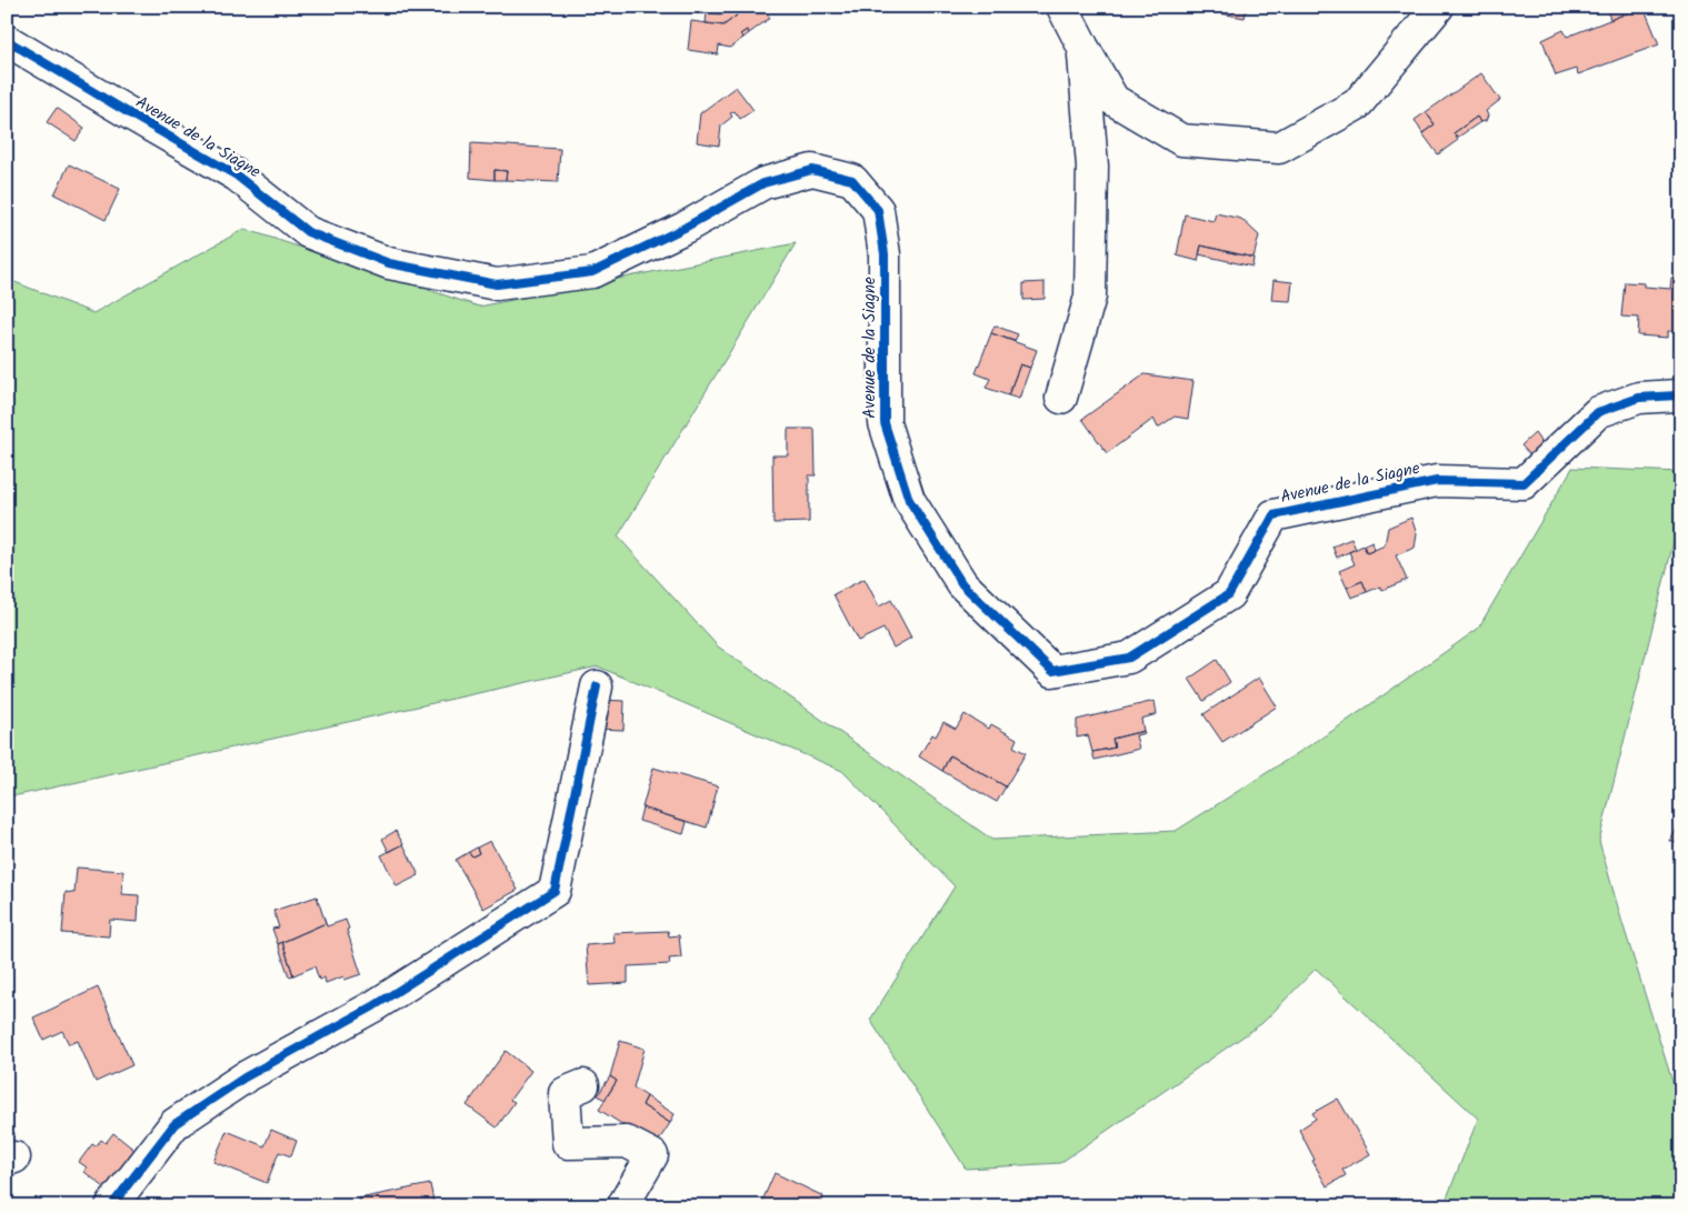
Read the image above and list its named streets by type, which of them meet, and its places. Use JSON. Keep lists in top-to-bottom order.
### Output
{
  "streets": {
    "street": ["Avenue de la Siagne"]
  }
}
